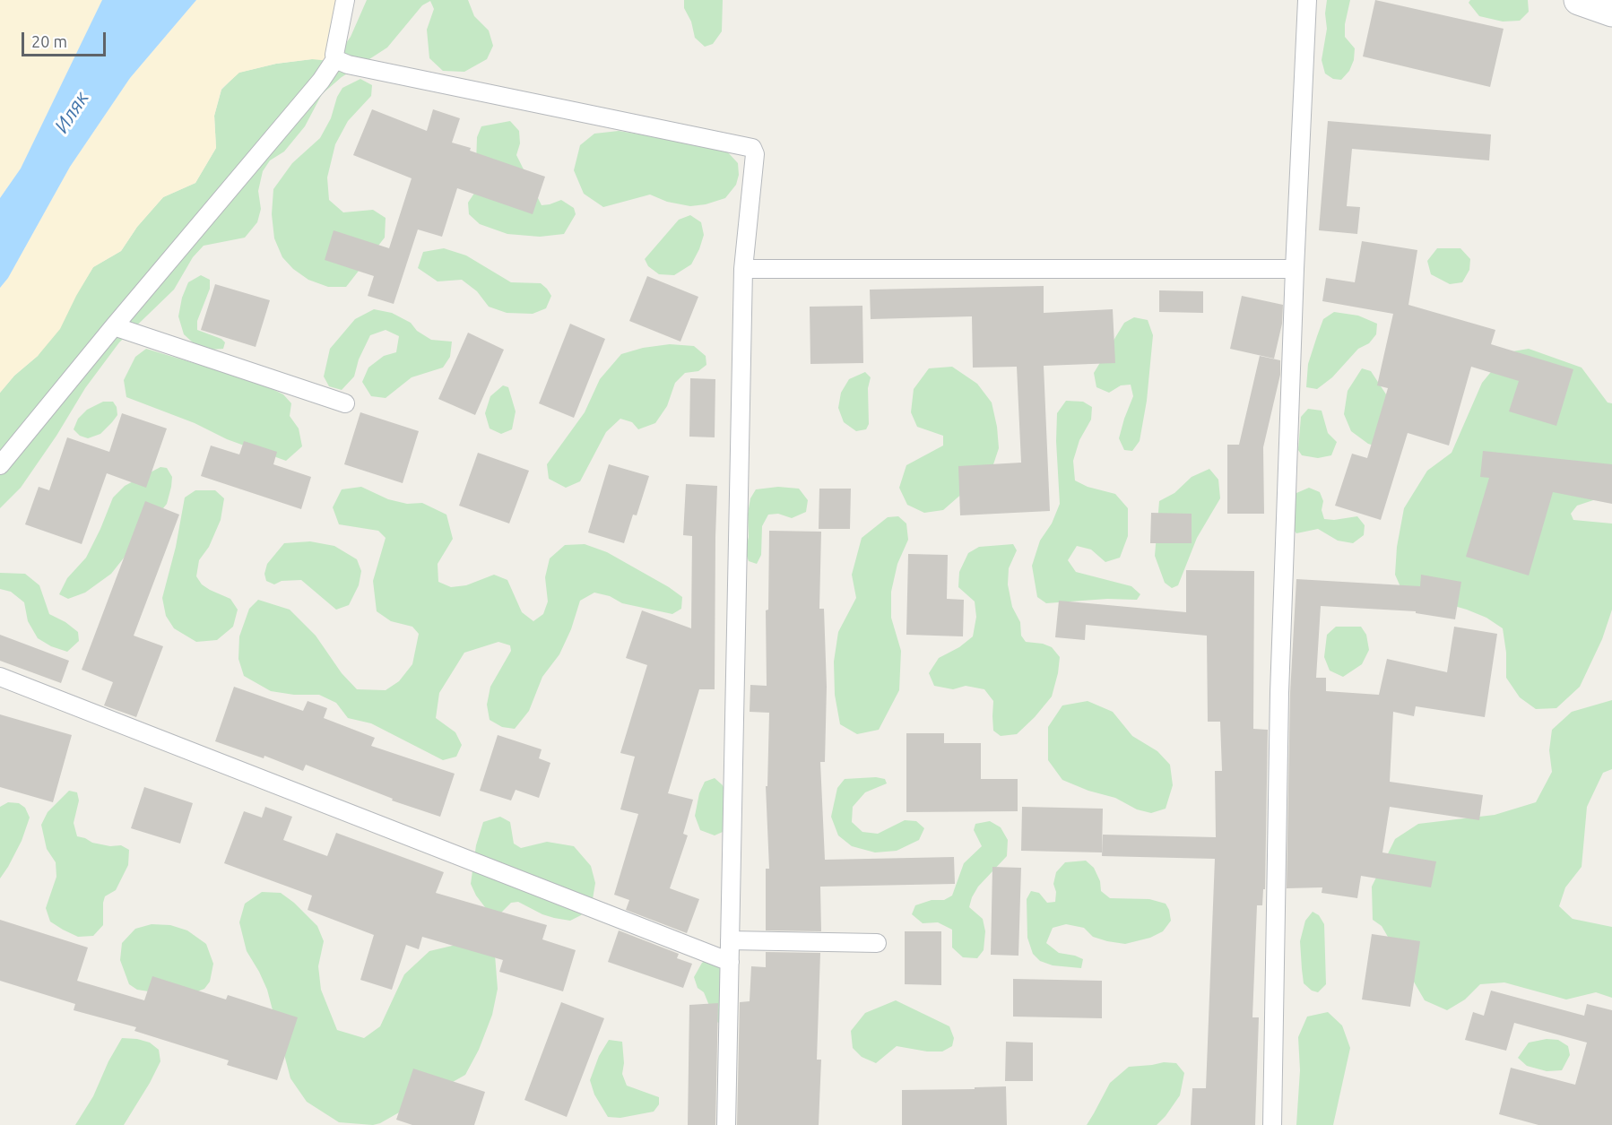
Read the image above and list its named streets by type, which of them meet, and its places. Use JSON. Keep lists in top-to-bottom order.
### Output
{
  "water": ["Иляк"],
  "scale_bar": "20 m"
}
